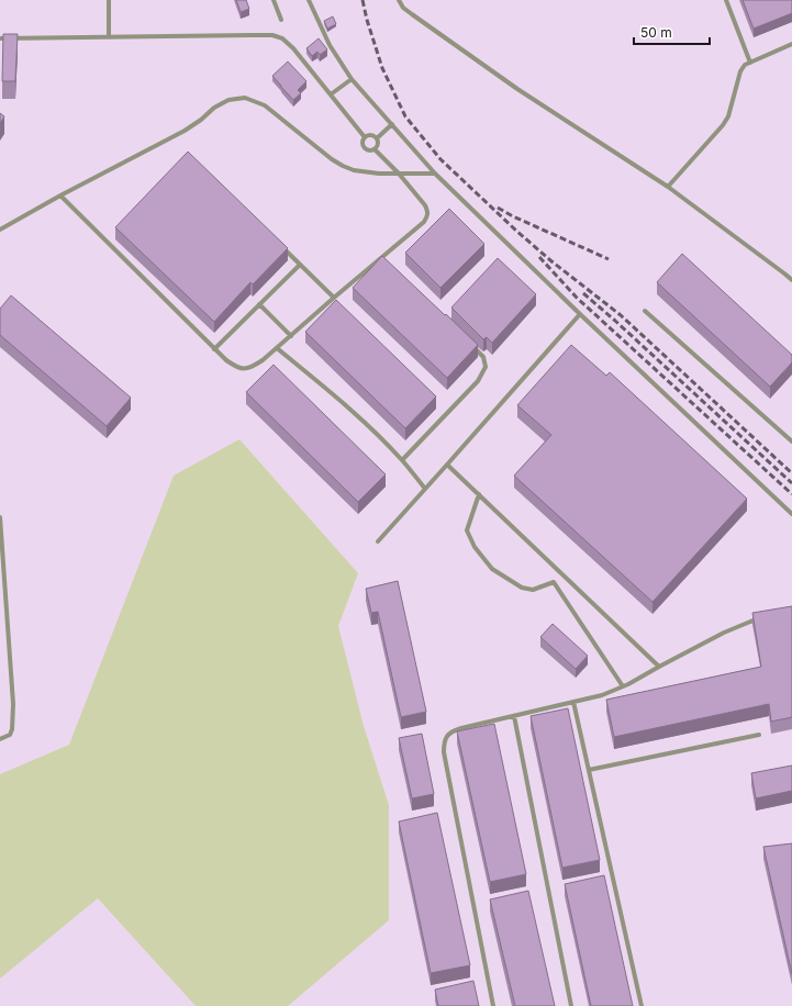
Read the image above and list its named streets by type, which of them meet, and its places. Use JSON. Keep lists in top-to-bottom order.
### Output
{
  "scale_bar": "50 m"
}
